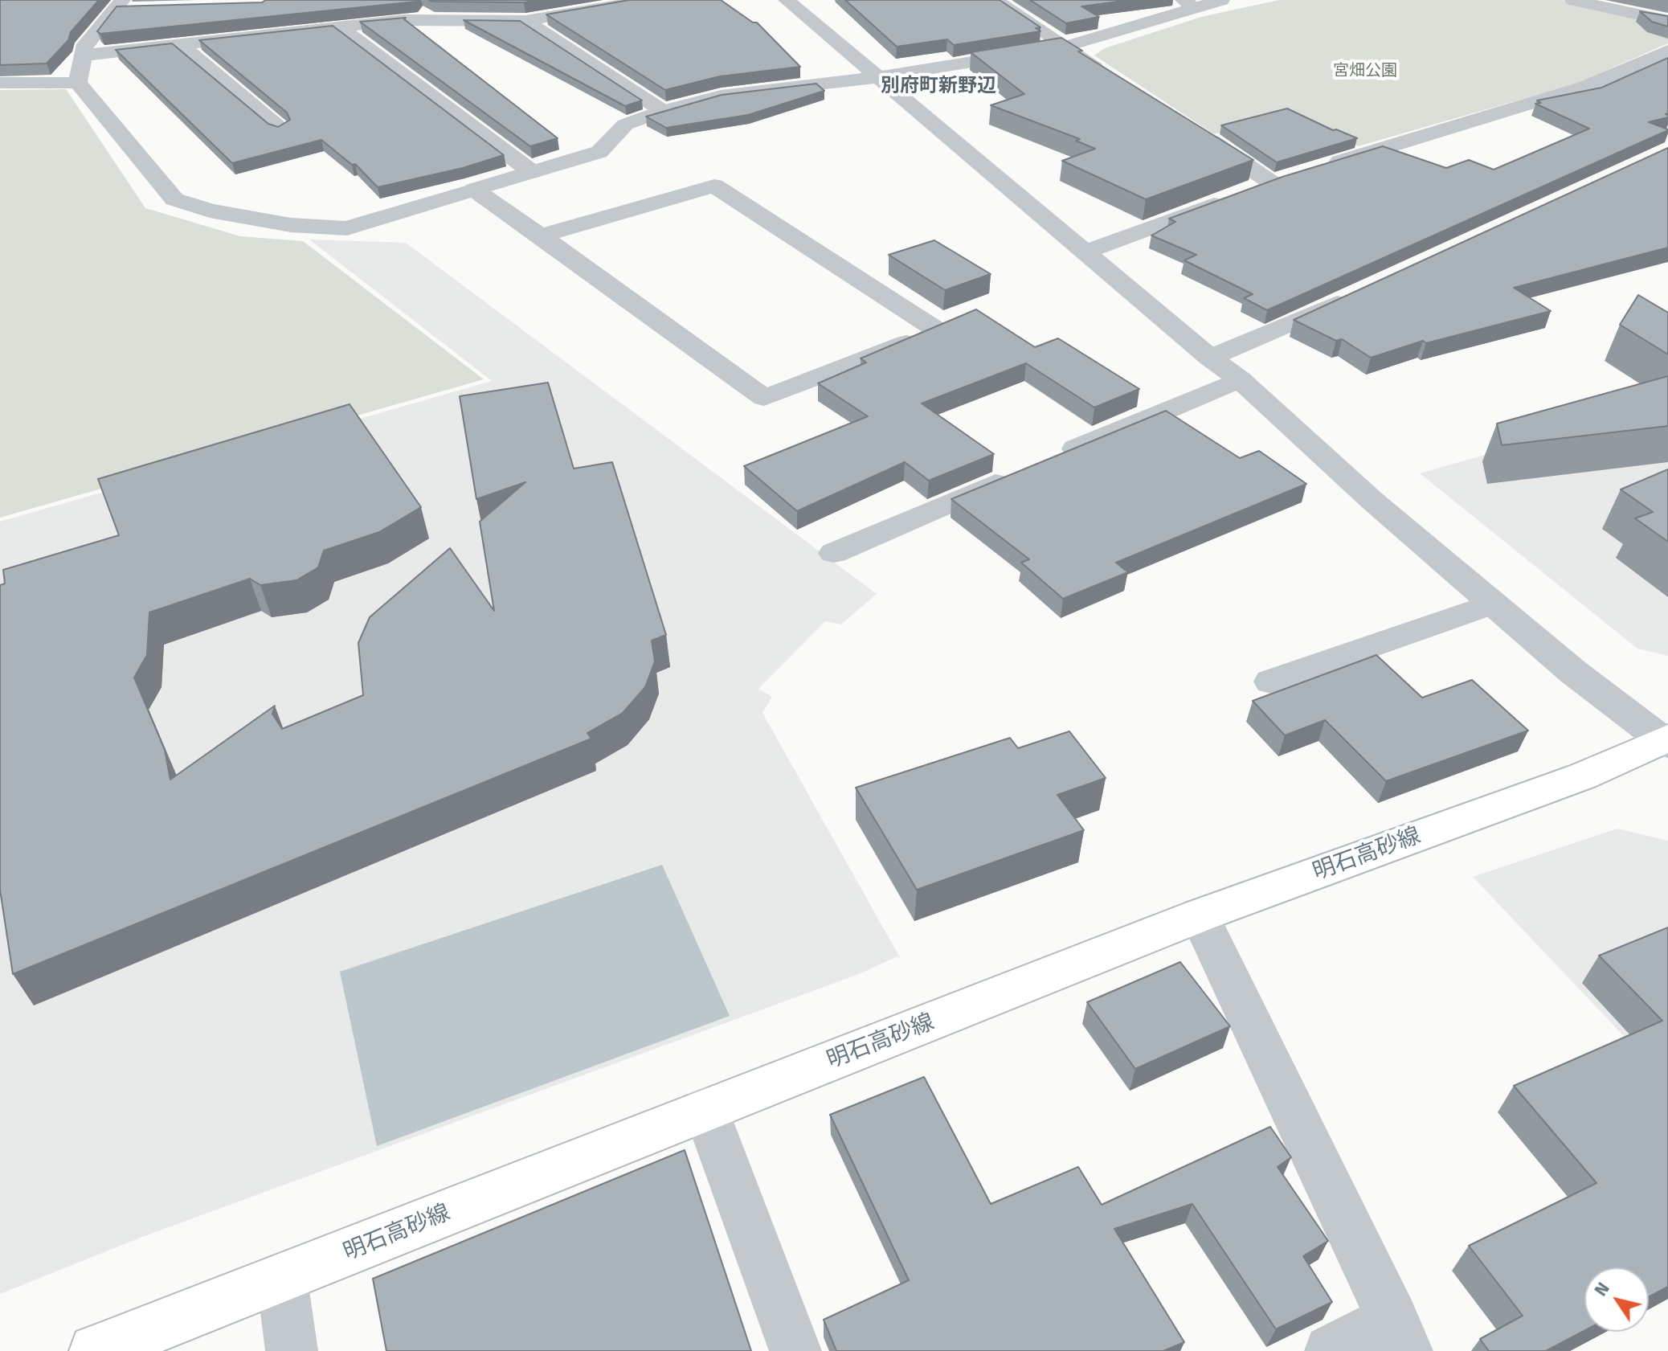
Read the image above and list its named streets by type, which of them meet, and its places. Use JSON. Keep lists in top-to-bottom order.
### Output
{
  "streets": {
    "main road": ["明石高砂線"]
  },
  "districts": ["別府町新野辺"],
  "parks": ["宮畑公園"],
  "north": "top left"
}
